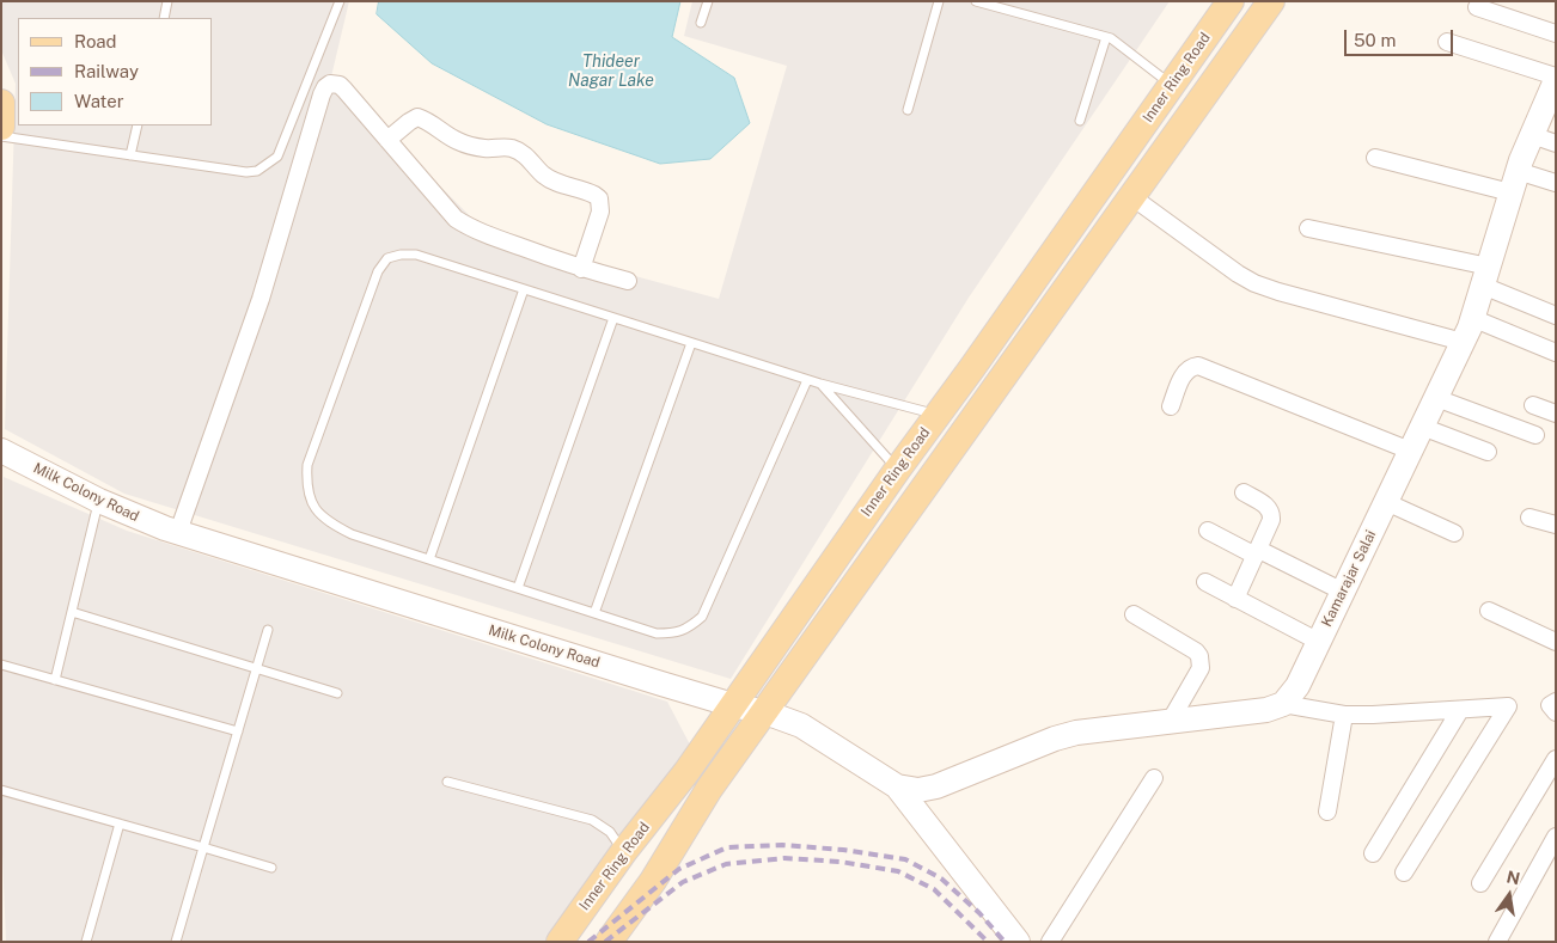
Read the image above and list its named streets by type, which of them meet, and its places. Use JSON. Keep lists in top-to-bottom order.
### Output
{
  "streets": {
    "main road": ["Inner Ring Road", "Milk Colony Road", "Kamarajar Salai"]
  },
  "crossings": [
    ["Inner Ring Road", "Milk Colony Road"]
  ],
  "water": ["Thideer Nagar Lake"],
  "legend": ["Road", "Railway", "Water"],
  "scale_bar": "50 m",
  "north": "top"
}
